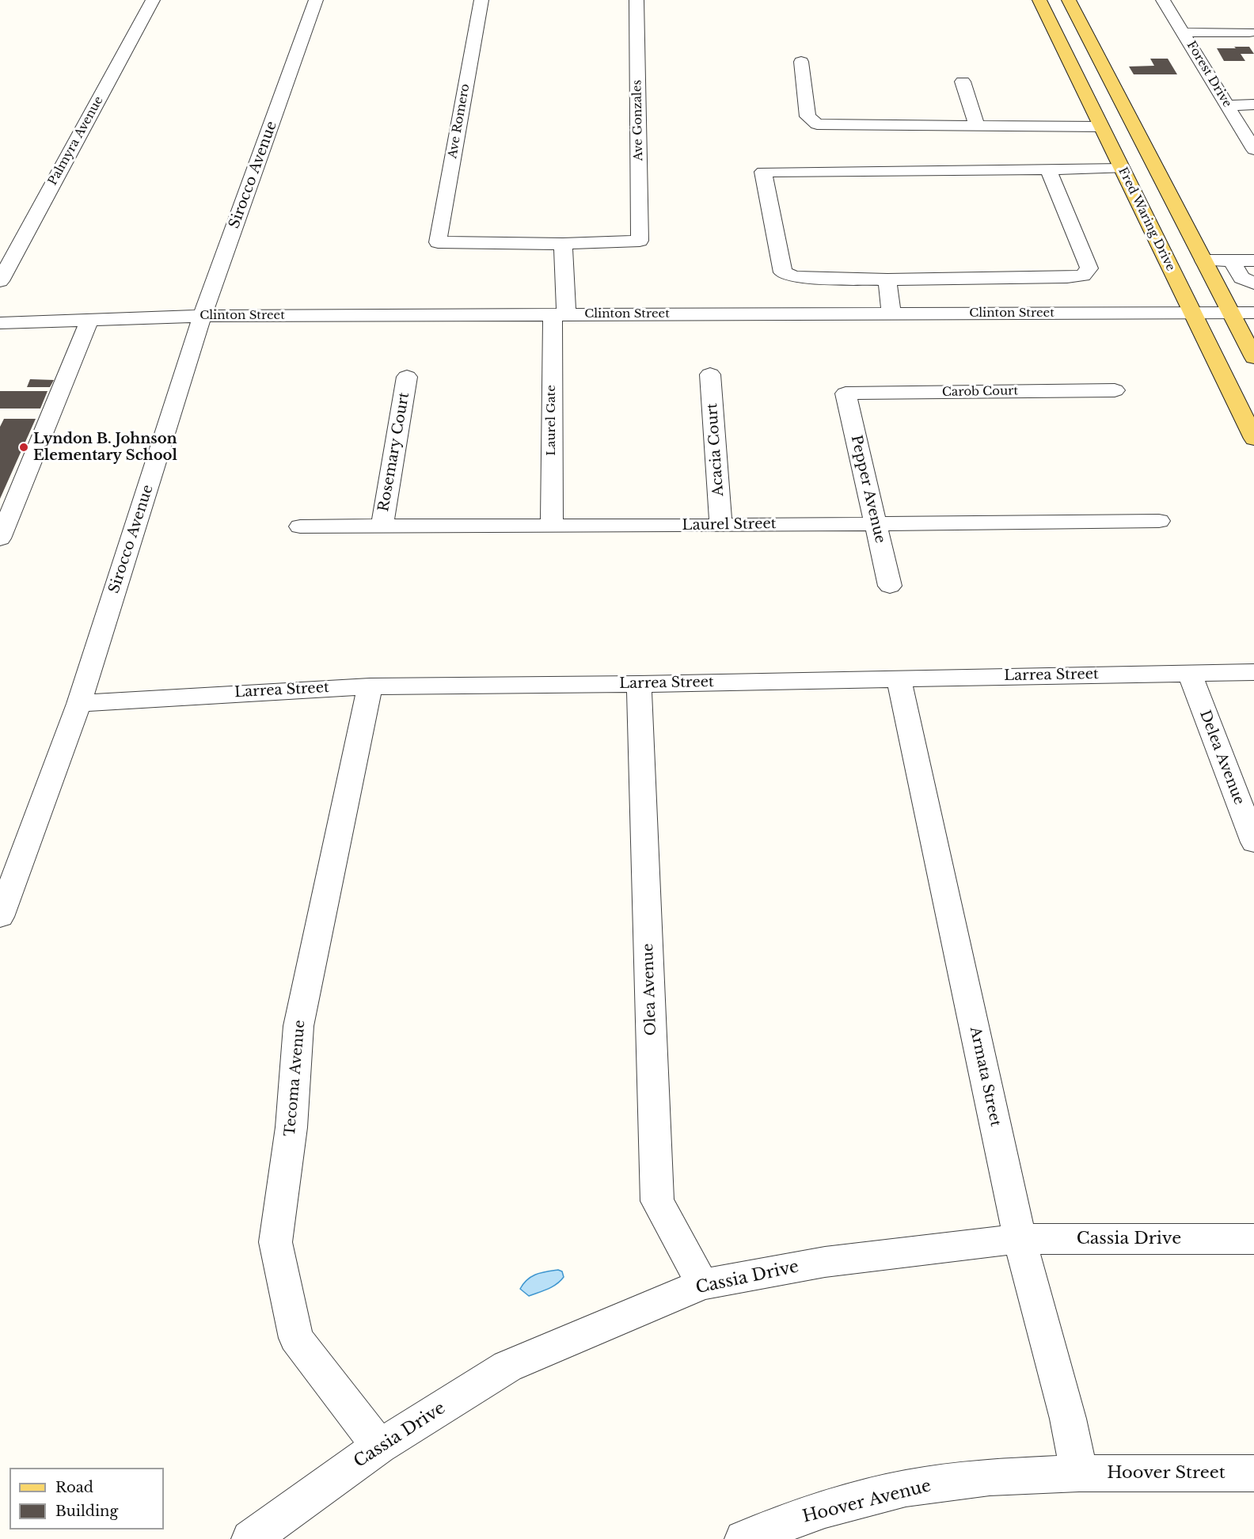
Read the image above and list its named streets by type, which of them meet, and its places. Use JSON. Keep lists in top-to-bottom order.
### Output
{
  "streets": {
    "main road": ["Fred Waring Drive"],
    "street": [
      "Forest Drive",
      "Ave Gonzales",
      "Ave Romero",
      "Palmyra Avenue",
      "Sirocco Avenue",
      "Clinton Street",
      "Carob Court",
      "Laurel Gate",
      "Acacia Court",
      "Rosemary Court",
      "Pepper Avenue",
      "Laurel Street",
      "Larrea Street",
      "Delea Avenue",
      "Olea Avenue",
      "Armata Street",
      "Tecoma Avenue",
      "Cassia Drive",
      "Hoover Street",
      "Hoover Avenue"
    ]
  },
  "crossings": [
    ["Ave Gonzales", "Ave Romero"],
    ["Ave Gonzales", "Laurel Gate"],
    ["Ave Romero", "Laurel Gate"],
    ["Sirocco Avenue", "Clinton Street"],
    ["Sirocco Avenue", "Larrea Street"],
    ["Fred Waring Drive", "Clinton Street"],
    ["Clinton Street", "Laurel Gate"],
    ["Carob Court", "Pepper Avenue"],
    ["Laurel Gate", "Laurel Street"],
    ["Acacia Court", "Laurel Street"],
    ["Rosemary Court", "Laurel Street"],
    ["Pepper Avenue", "Laurel Street"],
    ["Larrea Street", "Delea Avenue"],
    ["Larrea Street", "Olea Avenue"],
    ["Larrea Street", "Armata Street"],
    ["Larrea Street", "Tecoma Avenue"],
    ["Olea Avenue", "Cassia Drive"],
    ["Armata Street", "Cassia Drive"],
    ["Armata Street", "Hoover Street"],
    ["Armata Street", "Hoover Avenue"],
    ["Tecoma Avenue", "Cassia Drive"],
    ["Hoover Street", "Hoover Avenue"]
  ],
  "places": ["Lyndon B. Johnson Elementary School"],
  "legend": ["Road", "Building"]
}
